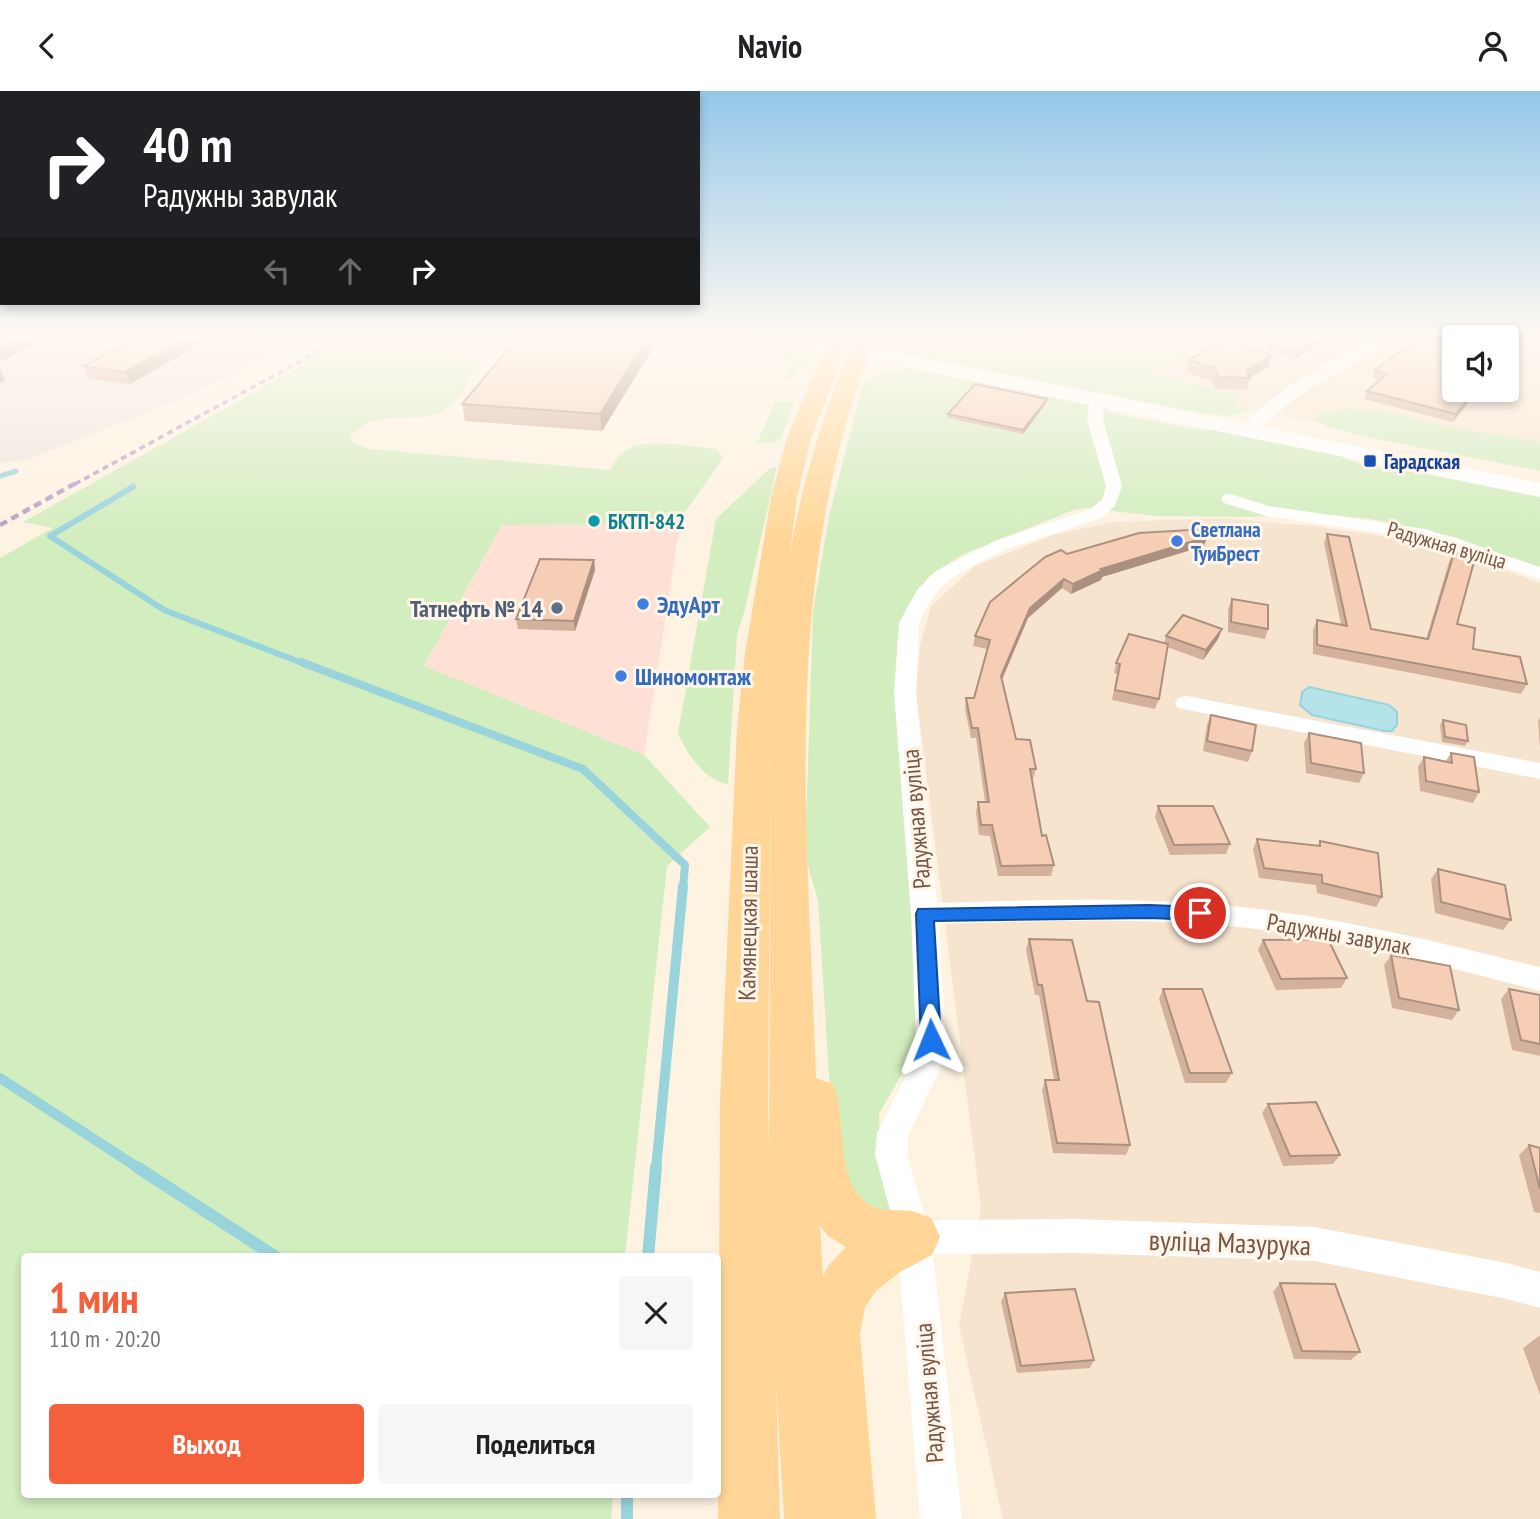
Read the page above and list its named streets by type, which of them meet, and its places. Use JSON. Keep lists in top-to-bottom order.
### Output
{
  "streets": {
    "main road": ["Камянецкая шаша"],
    "street": ["Радужная вуліца", "Радужны завулак", "вуліца Мазурука"]
  },
  "crossings": [
    ["Радужная вуліца", "Радужны завулак"],
    ["Радужная вуліца", "вуліца Мазурука"]
  ],
  "places": {
    "transit": ["Гарадская"],
    "other": [
      "БКТП-842",
      "Светлана ТуиБрест",
      "ЭдуАрт",
      "Татнефть № 14",
      "Шиномонтаж"
    ]
  },
  "page": {
    "header": "Navio",
    "turn": ["40 m", "Радужны завулак"],
    "heading": ["1 мин", "110 m · 20:20"],
    "buttons": ["Выход", "Поделиться"]
  }
}
